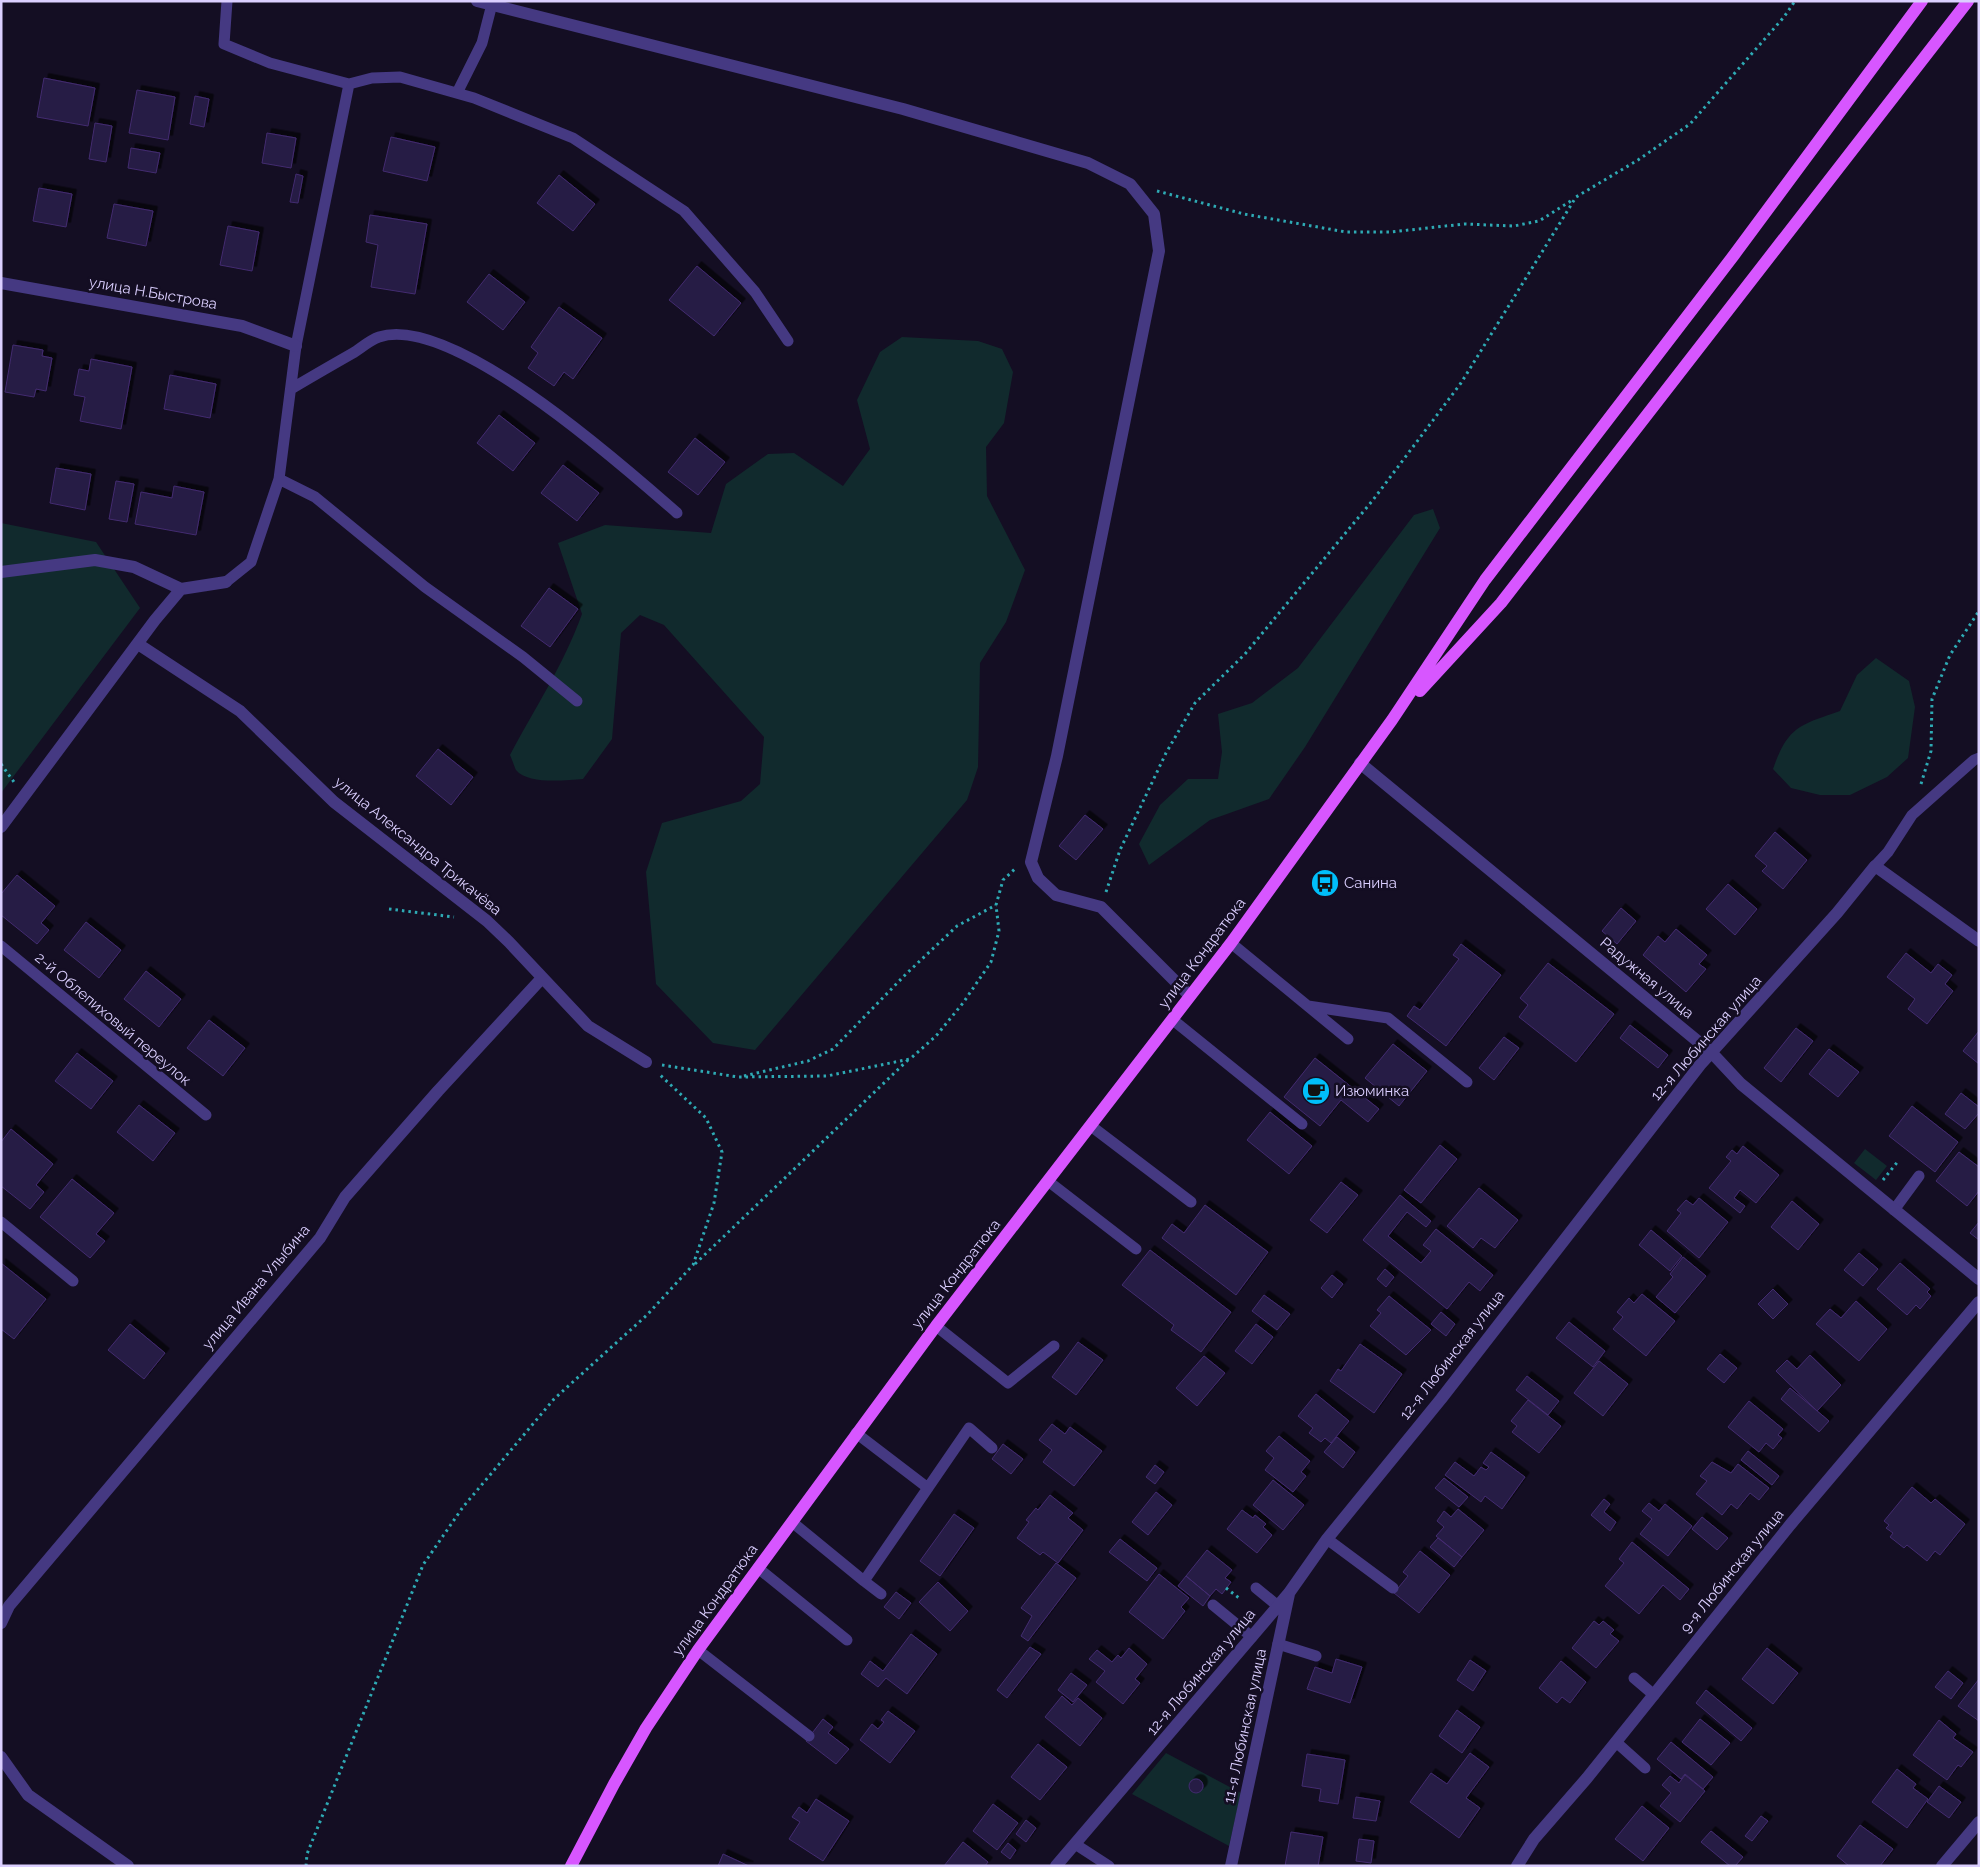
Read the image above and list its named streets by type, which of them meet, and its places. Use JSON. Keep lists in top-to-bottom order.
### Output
{
  "streets": {
    "main road": ["улица Кондратюка"],
    "street": [
      "улица Н.Быстрова",
      "улица Александра Трикачёва",
      "Радужная улица",
      "12-я Любинская улица",
      "улица Ивана Улыбина",
      "9-я Любинская улица",
      "11-я Любинская улица"
    ],
    "lane": ["2-й Облепиховый переулок"]
  },
  "crossings": [
    ["улица Александра Трикачёва", "улица Ивана Улыбина"],
    ["улица Кондратюка", "Радужная улица"],
    ["Радужная улица", "12-я Любинская улица"],
    ["12-я Любинская улица", "11-я Любинская улица"]
  ],
  "places": {
    "bus stop": ["Санина"],
    "cafe": ["Изюминка"]
  }
}
